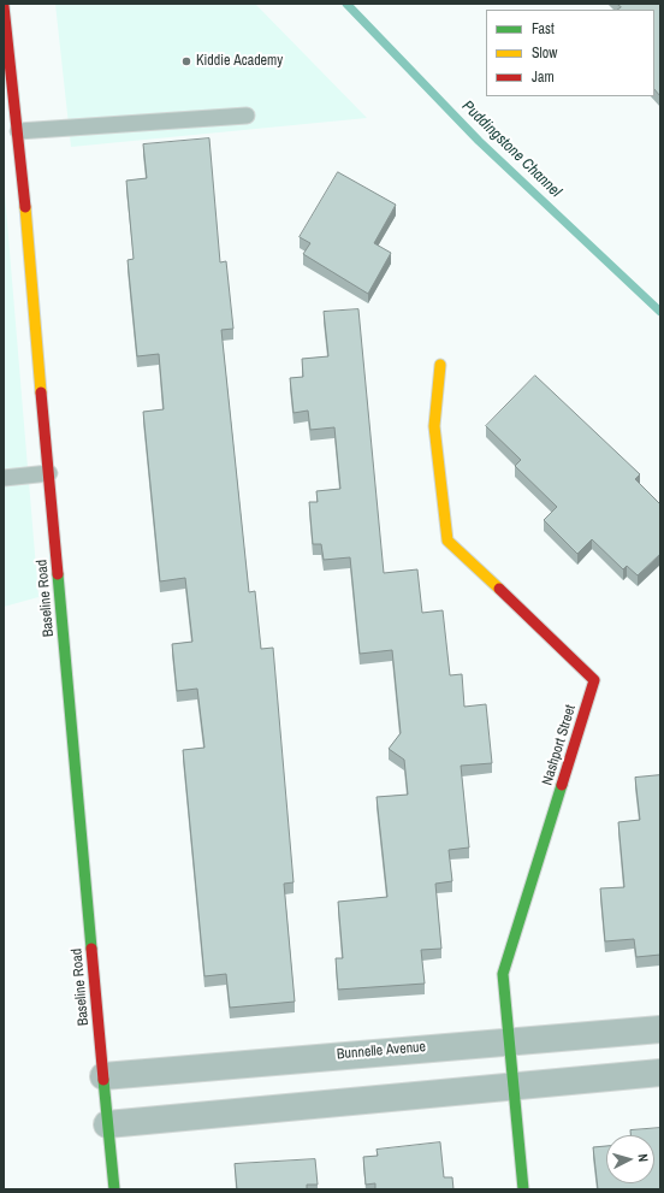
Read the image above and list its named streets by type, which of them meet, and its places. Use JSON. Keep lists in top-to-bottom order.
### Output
{
  "streets": {
    "main road": ["Baseline Road", "Nashport Street"],
    "street": ["Bunnelle Avenue"]
  },
  "crossings": [
    ["Baseline Road", "Bunnelle Avenue"],
    ["Nashport Street", "Bunnelle Avenue"]
  ],
  "water": ["Puddingstone Channel"],
  "places": ["Kiddie Academy"],
  "legend": ["Fast", "Slow", "Jam"],
  "north": "right"
}
